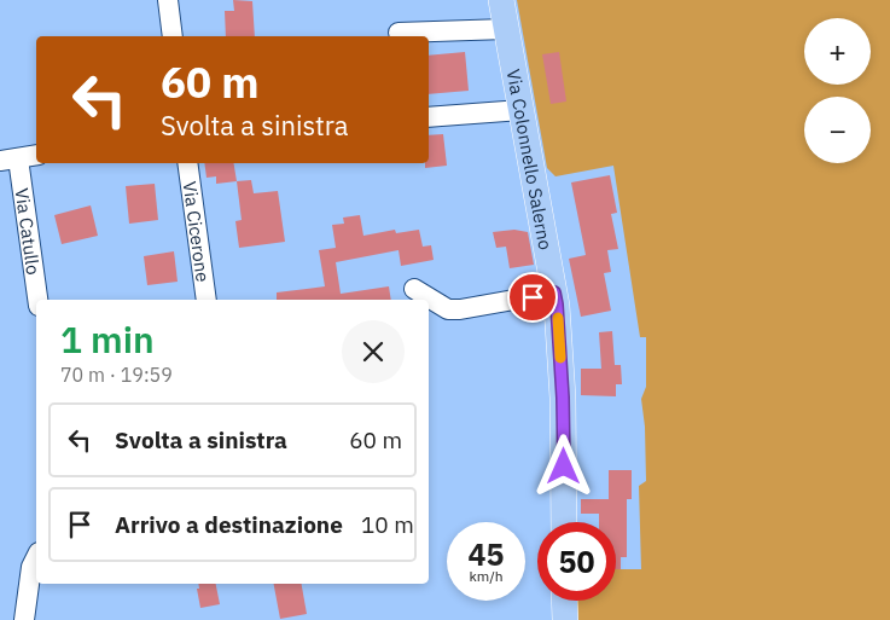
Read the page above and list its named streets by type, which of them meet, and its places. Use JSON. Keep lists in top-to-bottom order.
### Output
{
  "streets": {
    "main road": ["Via Colonnello Salerno"],
    "street": ["Via Cicerone", "Via Catullo"]
  },
  "page": {
    "map_buttons": ["+", "−"],
    "turn": ["60 m", "Svolta a sinistra"],
    "heading": ["1 min", "70 m · 19:59"],
    "list": [
      {
        "name": "Svolta a sinistra",
        "value": "60 m"
      },
      {
        "name": "Arrivo a destinazione",
        "value": "10 m"
      }
    ],
    "speed": "45 km/h",
    "limit": "50"
  }
}
